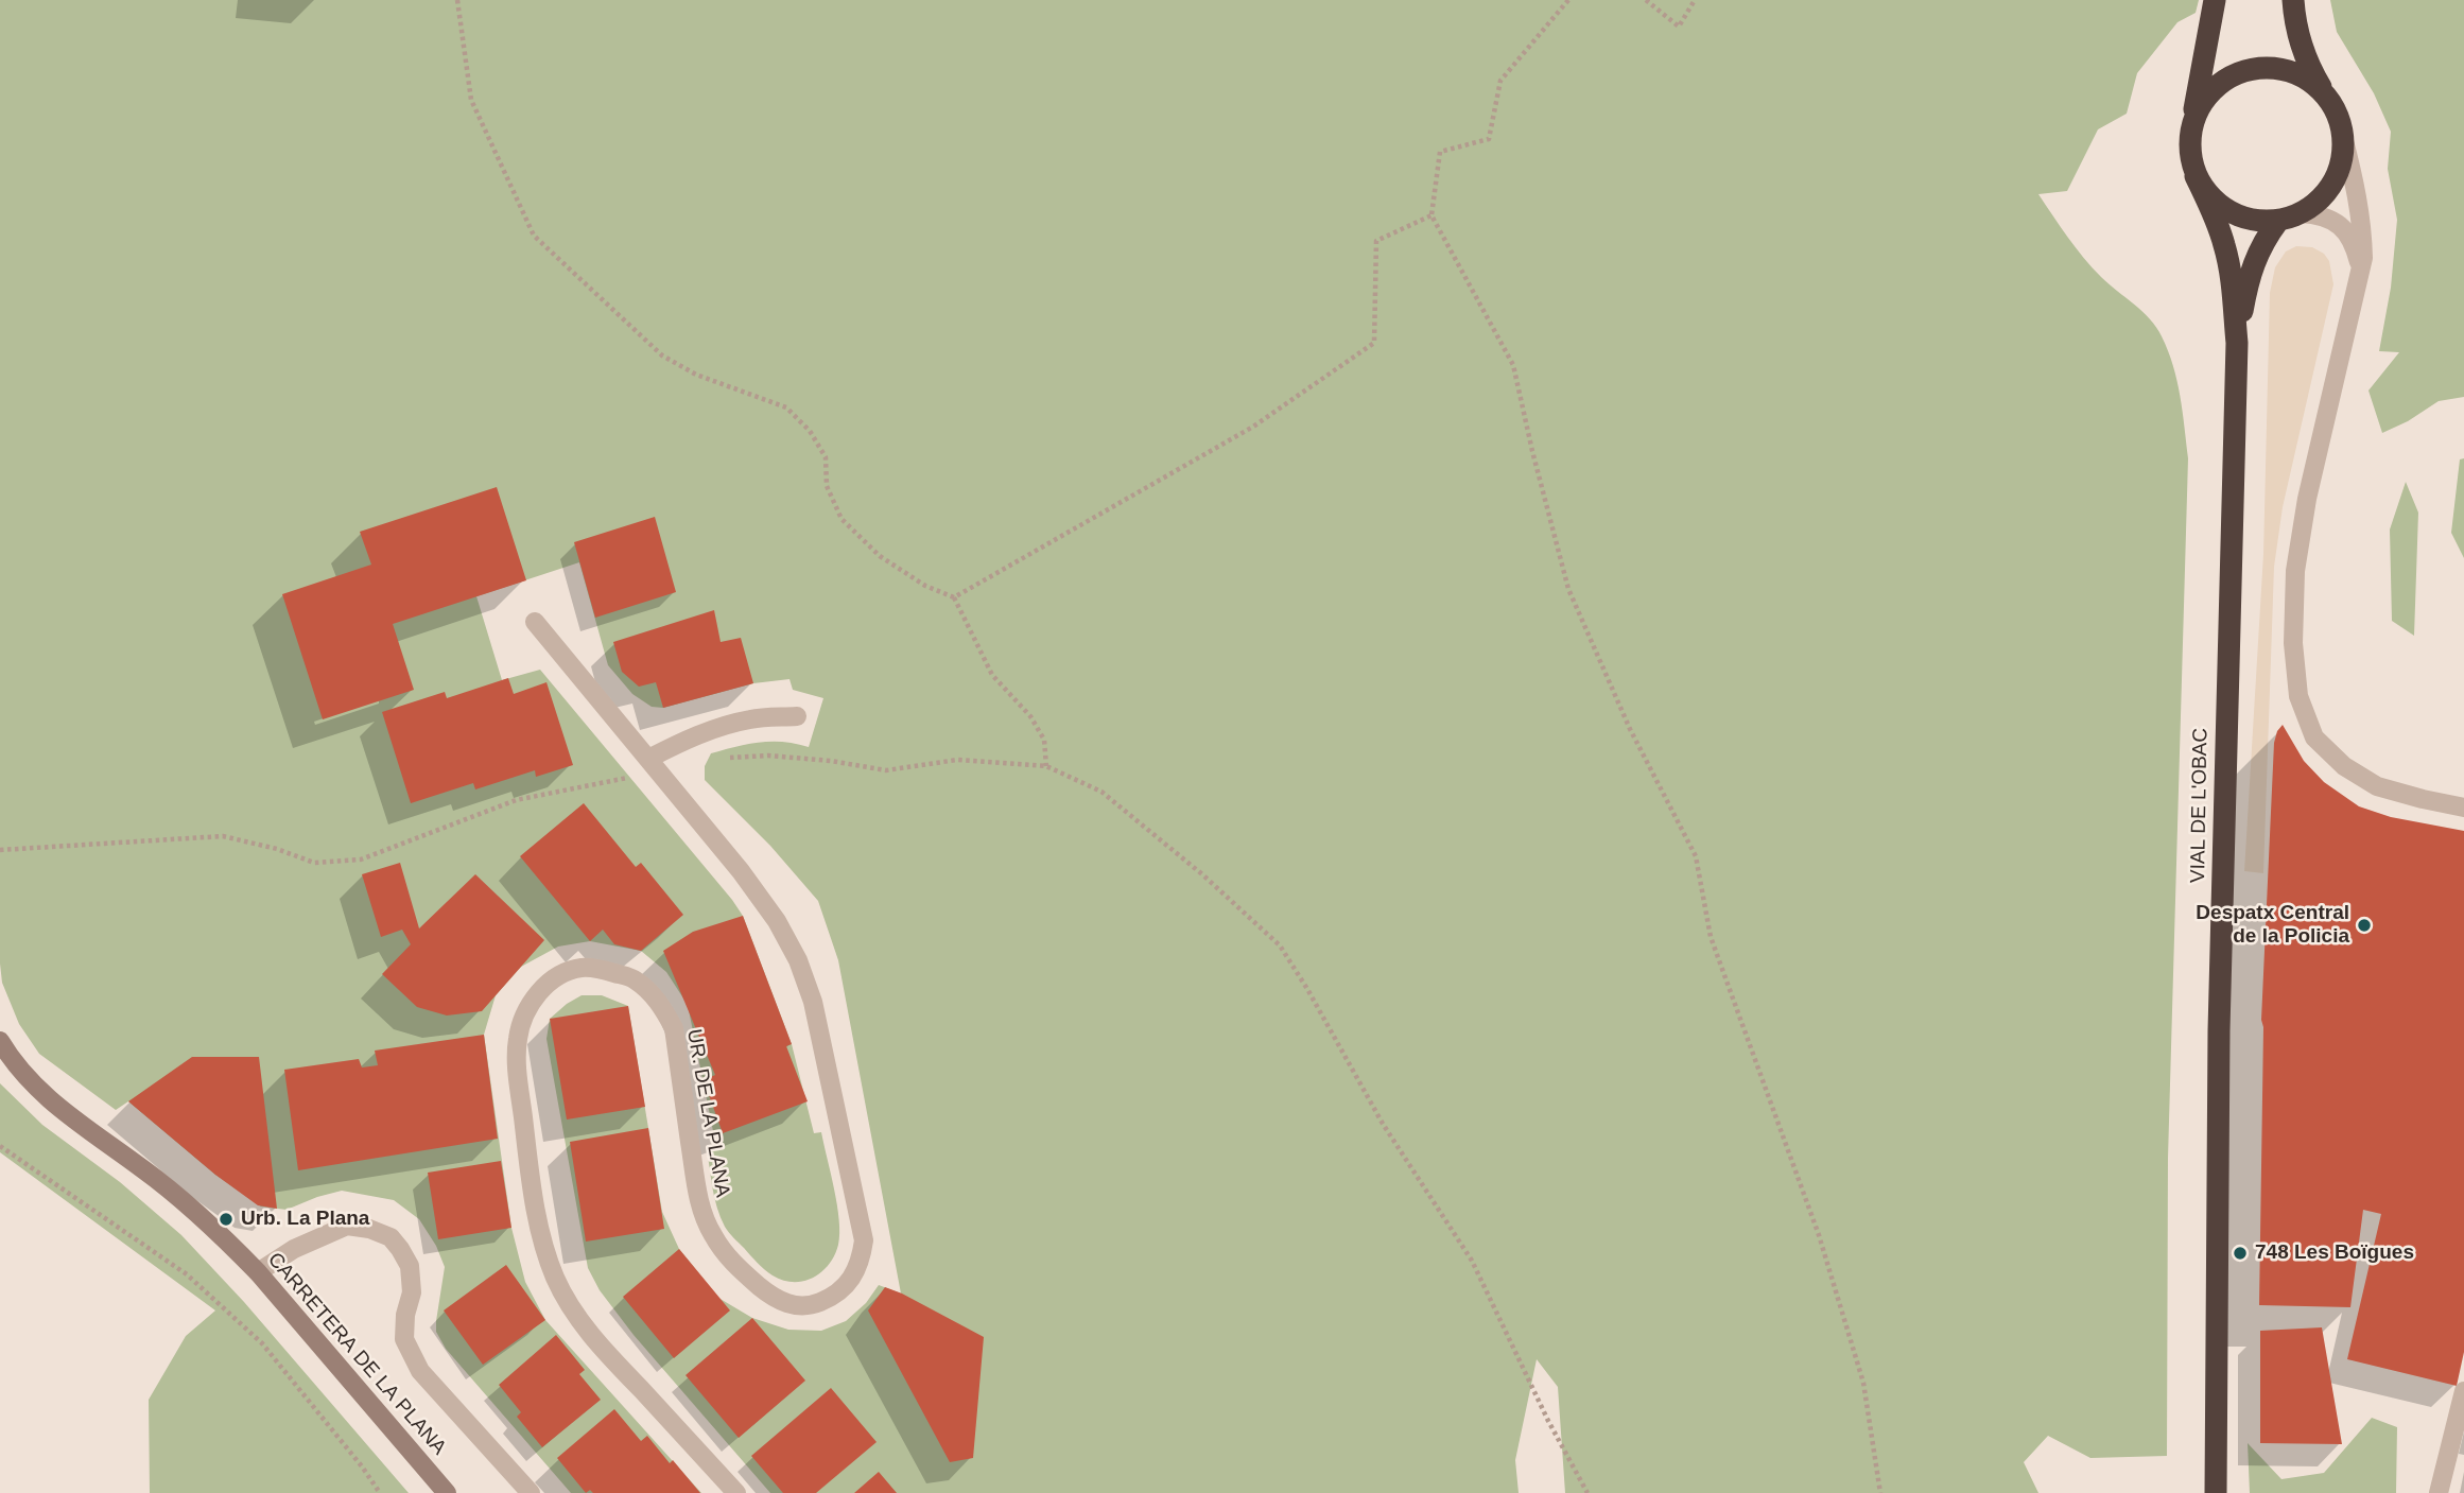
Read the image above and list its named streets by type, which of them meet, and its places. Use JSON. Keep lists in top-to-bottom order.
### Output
{
  "streets": {
    "highway": ["VIAL DE L'OBAC"],
    "main road": ["CARRETERA DE LA PLANA"],
    "street": ["UR. DE LA PLANA"]
  },
  "places": ["Despatx Central de la Policia", "Urb. La Plana", "748 Les Boïgues"]
}
